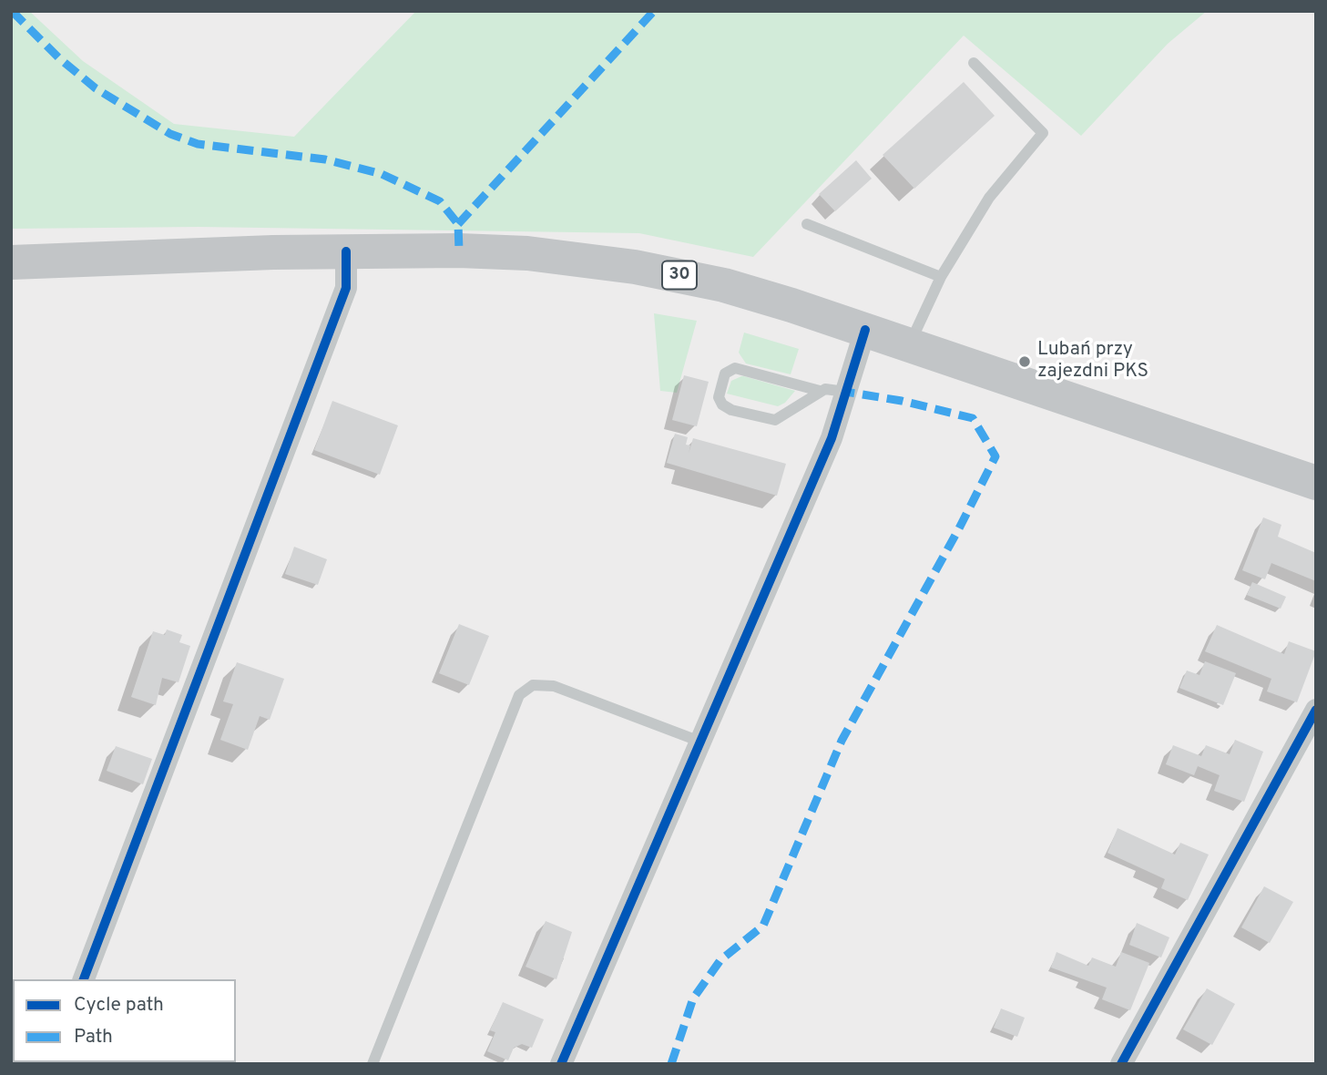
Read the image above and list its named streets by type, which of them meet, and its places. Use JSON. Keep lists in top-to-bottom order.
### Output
{
  "streets": {
    "main road": ["30"]
  },
  "places": ["Lubań przy zajezdni PKS"],
  "legend": ["Cycle path", "Path"]
}
